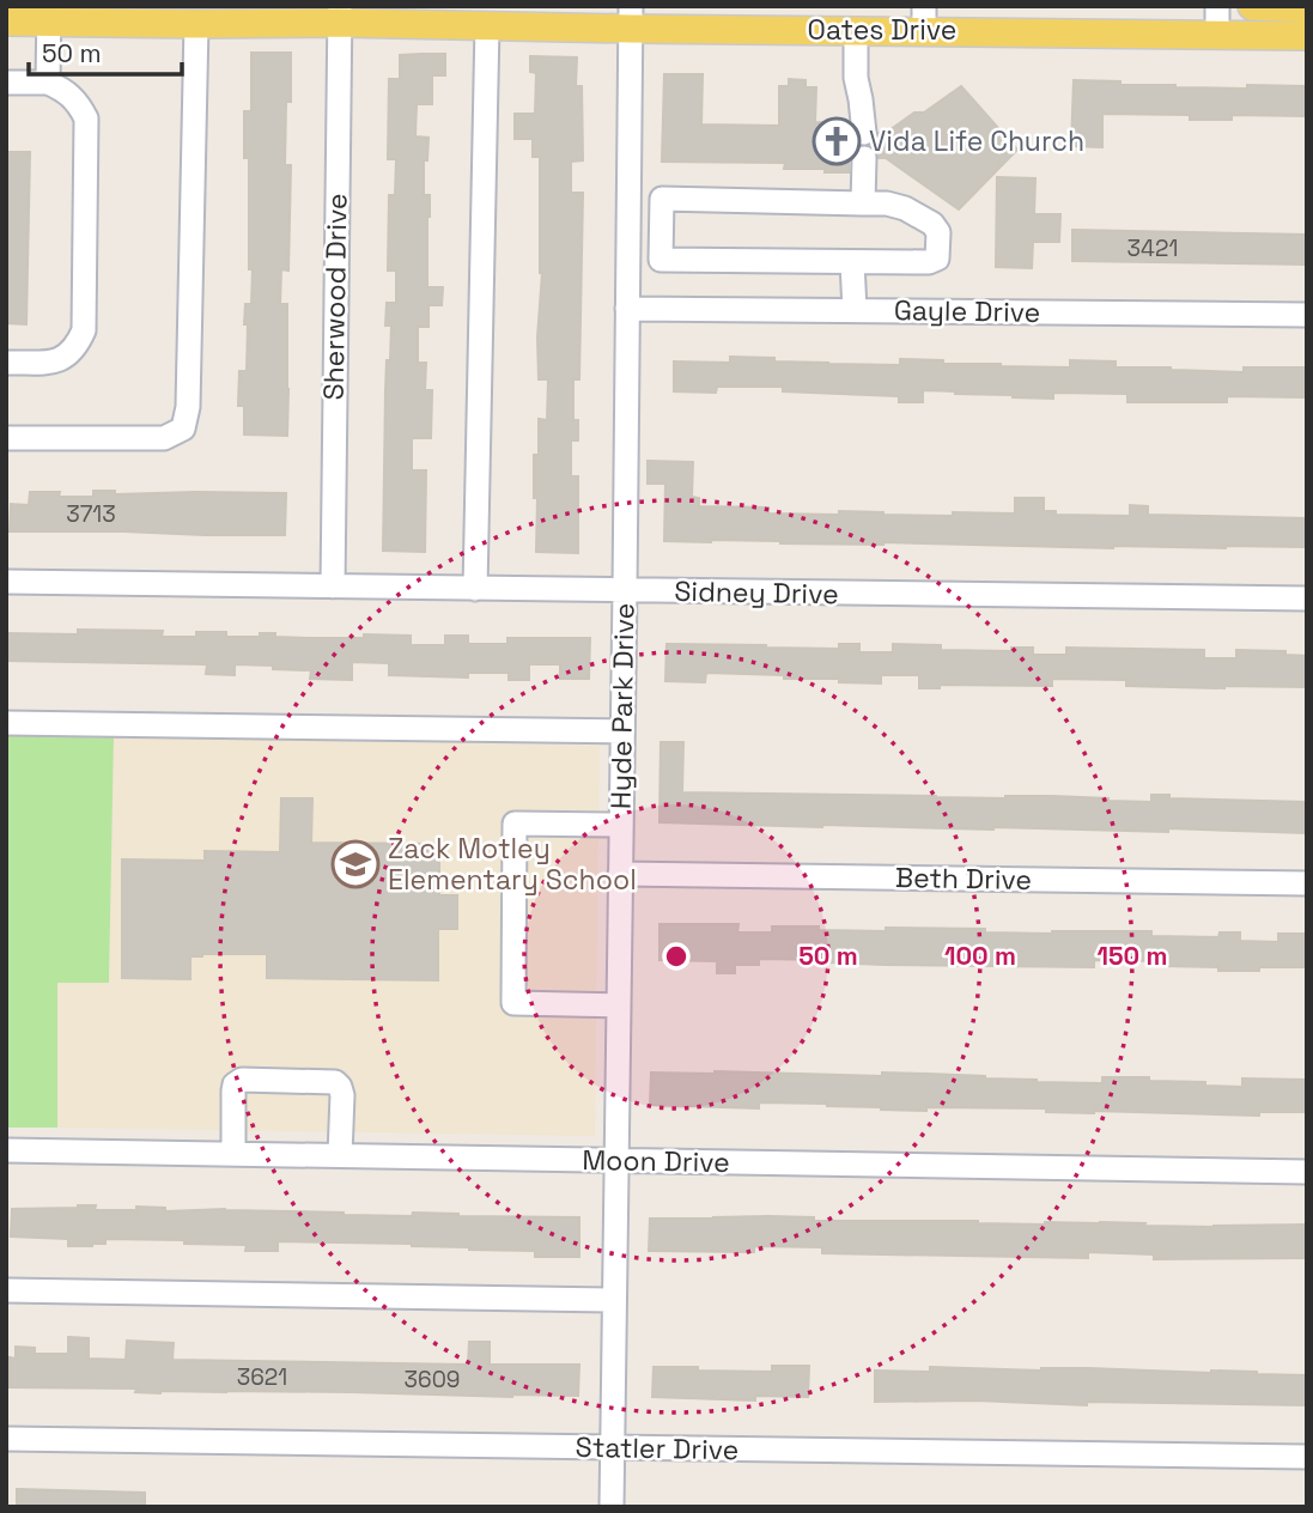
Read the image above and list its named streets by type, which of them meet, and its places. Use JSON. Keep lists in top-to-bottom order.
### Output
{
  "streets": {
    "main road": ["Oates Drive"],
    "street": [
      "Sherwood Drive",
      "Gayle Drive",
      "Sidney Drive",
      "Hyde Park Drive",
      "Beth Drive",
      "Moon Drive",
      "Statler Drive"
    ]
  },
  "crossings": [
    ["Oates Drive", "Sherwood Drive"],
    ["Oates Drive", "Hyde Park Drive"],
    ["Sherwood Drive", "Sidney Drive"],
    ["Gayle Drive", "Hyde Park Drive"],
    ["Sidney Drive", "Hyde Park Drive"],
    ["Hyde Park Drive", "Beth Drive"],
    ["Hyde Park Drive", "Moon Drive"],
    ["Hyde Park Drive", "Statler Drive"]
  ],
  "places": {
    "church": ["Vida Life Church"],
    "school or university": ["Zack Motley Elementary School"]
  },
  "house_numbers": [
    "3421",
    "3713",
    "3621",
    "3609"
  ],
  "scale_bar": "50 m",
  "rings": ["50 m", "100 m", "150 m"]
}
